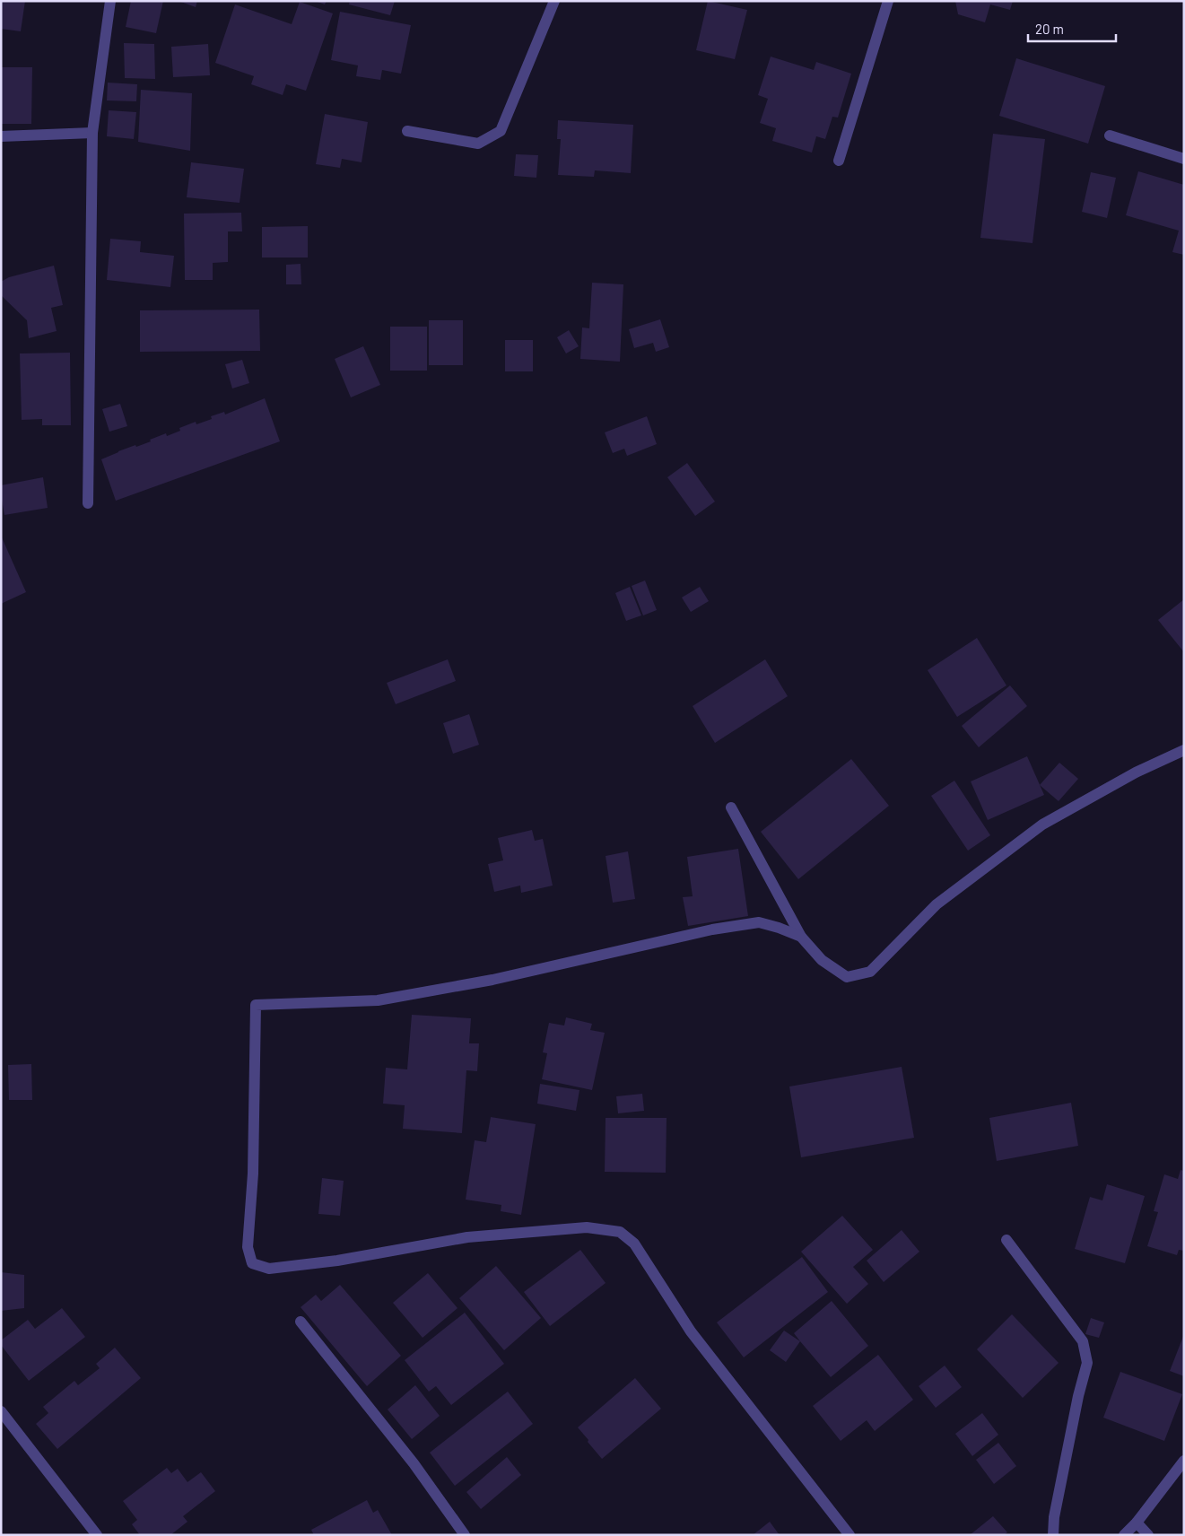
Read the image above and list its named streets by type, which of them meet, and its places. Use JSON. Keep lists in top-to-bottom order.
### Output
{
  "scale_bar": "20 m"
}
